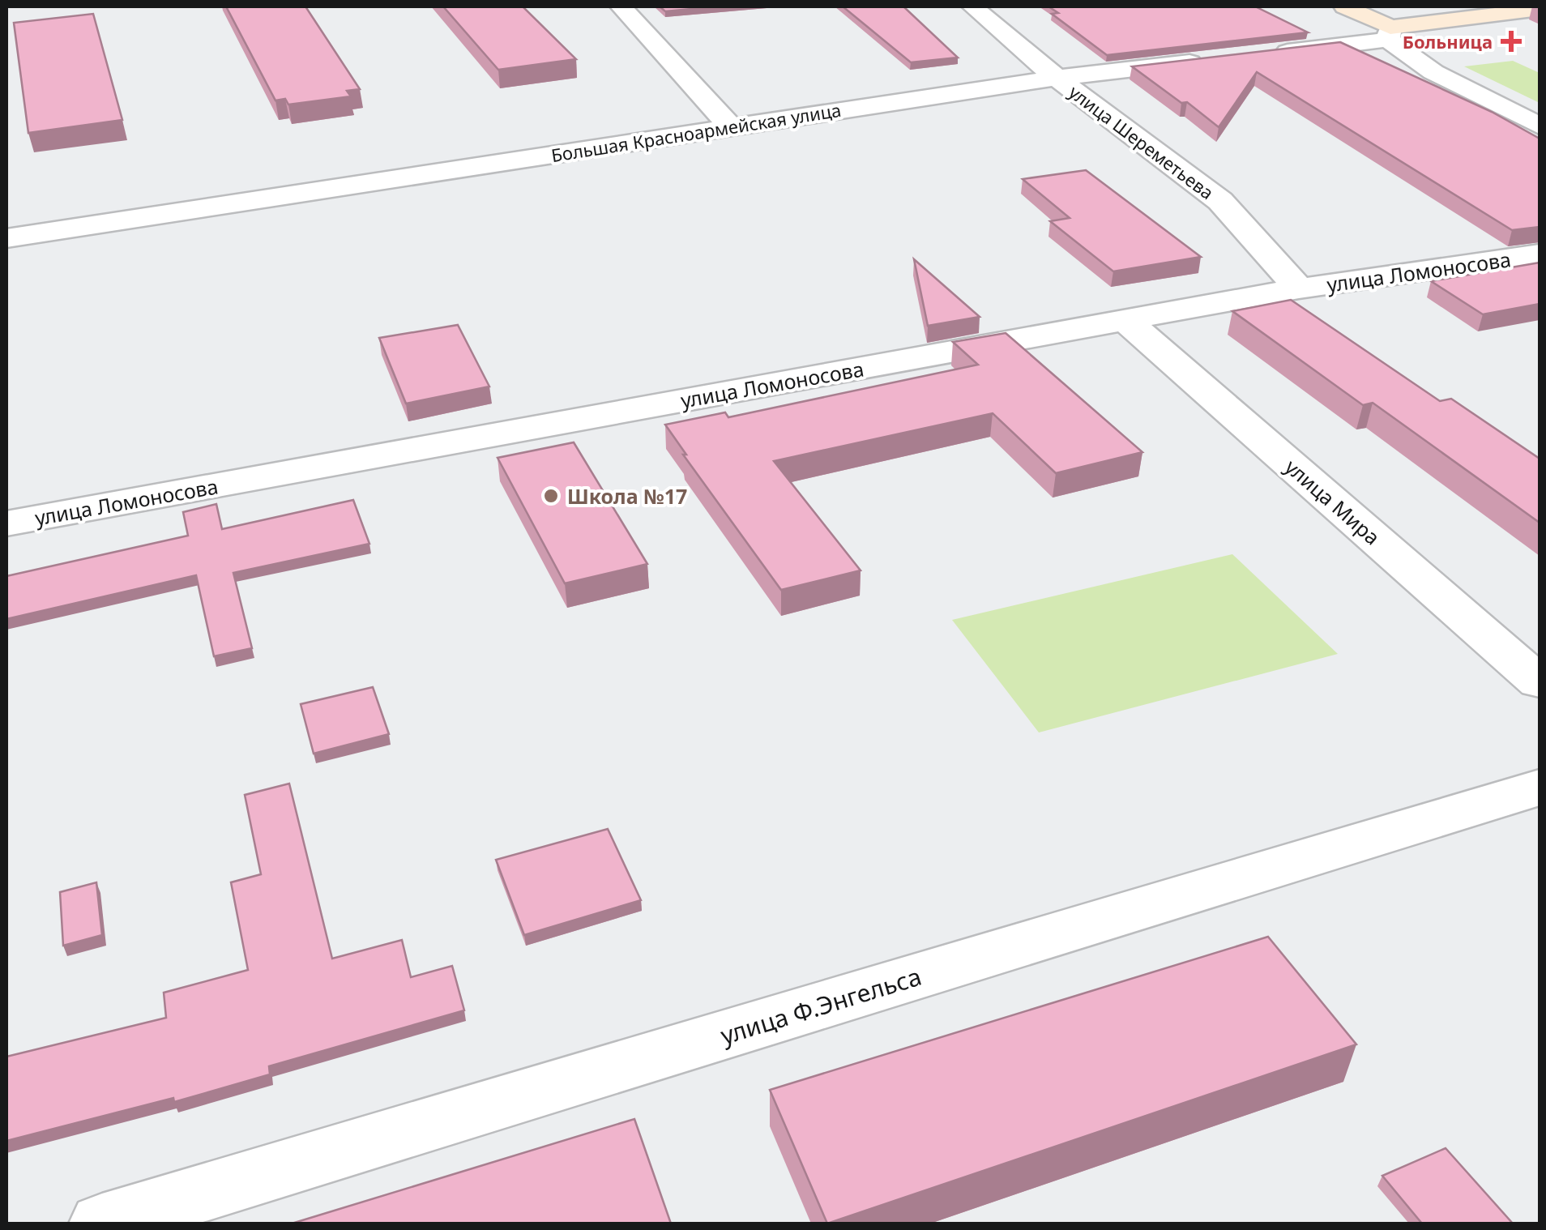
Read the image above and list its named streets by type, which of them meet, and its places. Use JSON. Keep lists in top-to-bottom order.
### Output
{
  "streets": {
    "street": [
      "Большая Красноармейская улица",
      "улица Шереметьева",
      "улица Ломоносова",
      "улица Мира",
      "улица Ф.Энгельса"
    ]
  },
  "crossings": [
    ["Большая Красноармейская улица", "улица Шереметьева"],
    ["улица Шереметьева", "улица Ломоносова"],
    ["улица Ломоносова", "улица Мира"]
  ],
  "places": {
    "health": ["Больница"],
    "other": ["Школа №17"]
  }
}
